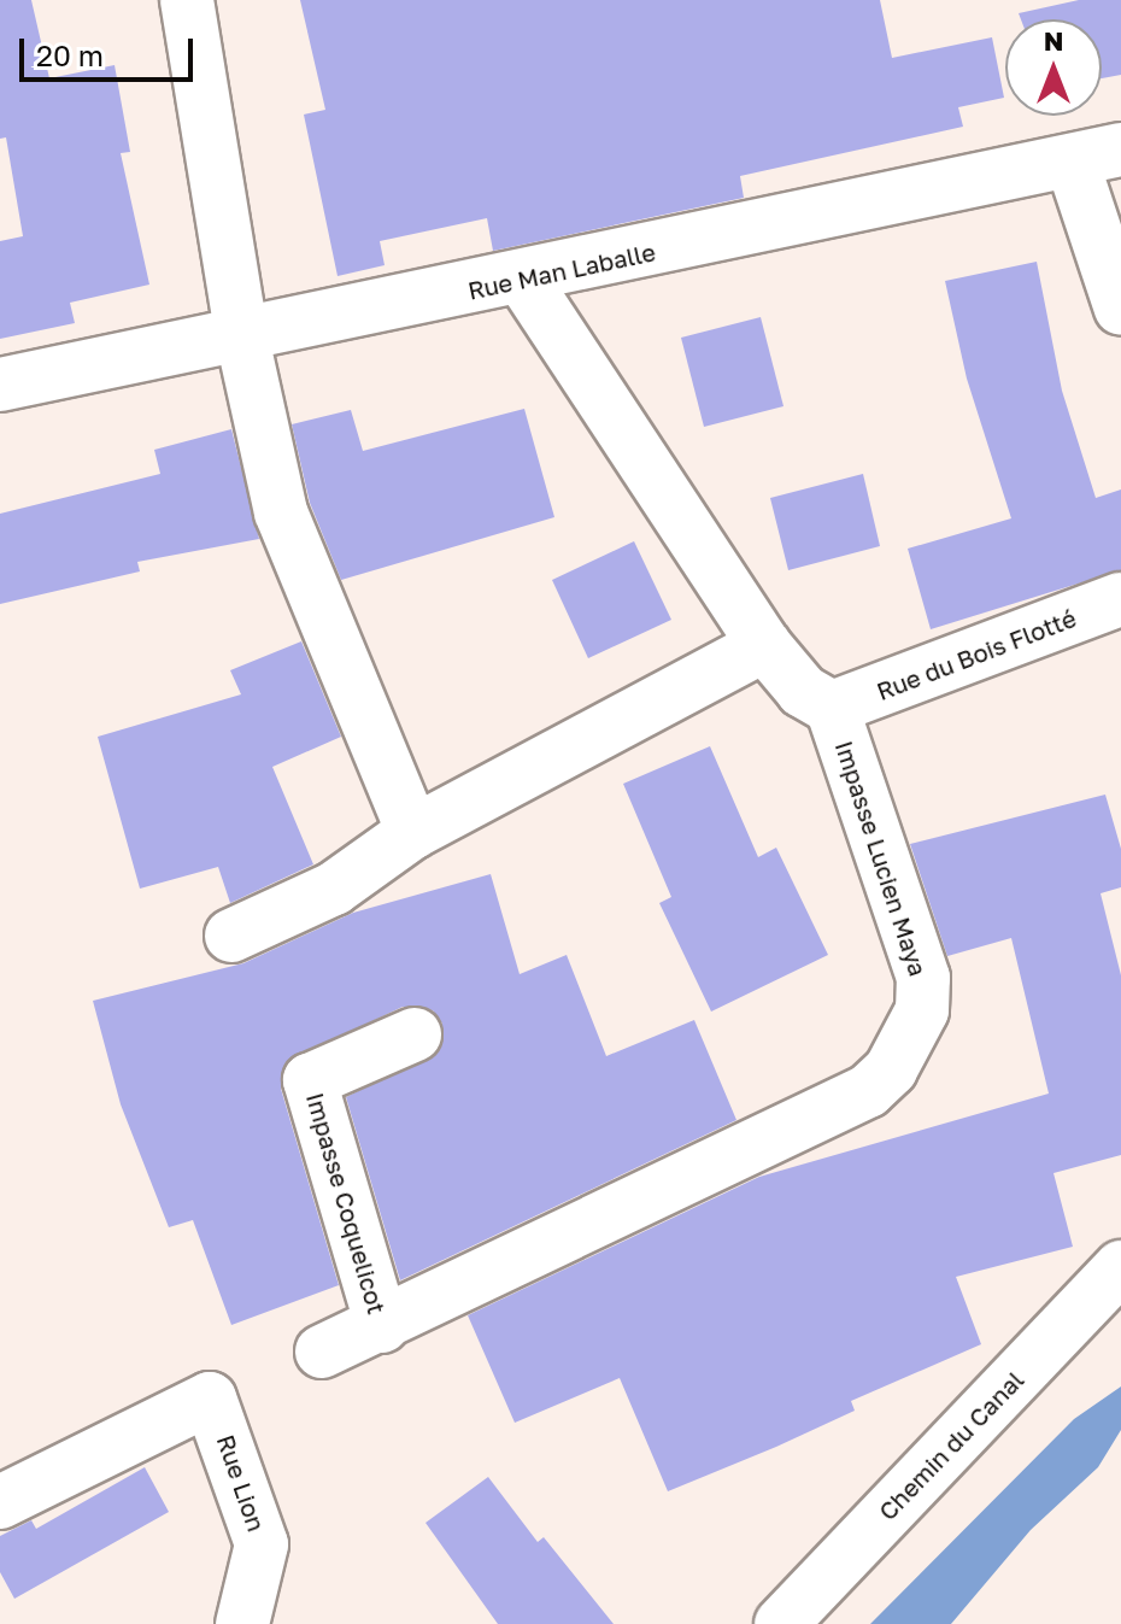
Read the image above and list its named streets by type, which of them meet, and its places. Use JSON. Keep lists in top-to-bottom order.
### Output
{
  "streets": {
    "street": [
      "Rue Man Laballe",
      "Rue du Bois Flotté",
      "Impasse Lucien Maya",
      "Impasse Coquelicot",
      "Chemin du Canal",
      "Rue Lion"
    ]
  },
  "crossings": [
    ["Rue Man Laballe", "Impasse Lucien Maya"],
    ["Rue du Bois Flotté", "Impasse Lucien Maya"],
    ["Impasse Lucien Maya", "Impasse Coquelicot"]
  ],
  "scale_bar": "20 m",
  "north": "top"
}
